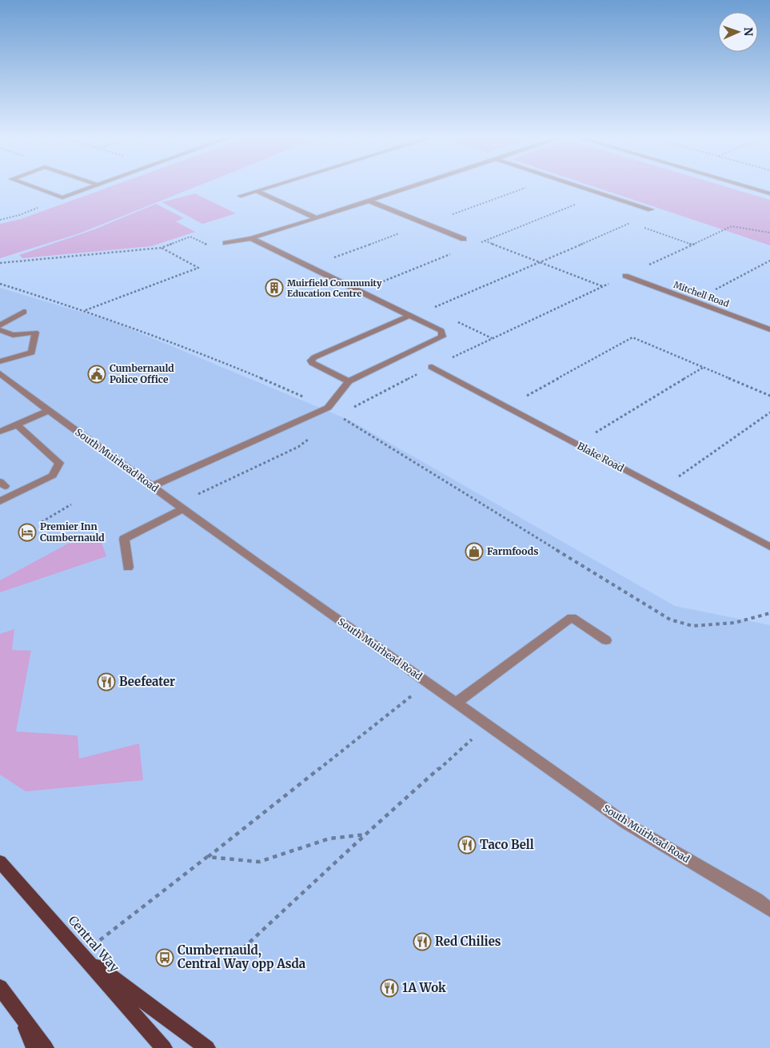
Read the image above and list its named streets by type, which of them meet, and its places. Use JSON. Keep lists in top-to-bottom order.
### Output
{
  "streets": {
    "main road": ["Central Way"],
    "street": ["Mitchell Road", "Blake Road", "South Muirhead Road"]
  },
  "places": {
    "building": ["Muirfield Community Education Centre"],
    "public building": ["Cumbernauld Police Office"],
    "hotel": ["Premier Inn Cumbernauld"],
    "shop": ["Farmfoods"],
    "restaurant": [
      "Beefeater",
      "Taco Bell",
      "Red Chilies",
      "1A Wok"
    ],
    "bus stop": ["Cumbernauld, Central Way opp Asda"]
  },
  "north": "right"
}
